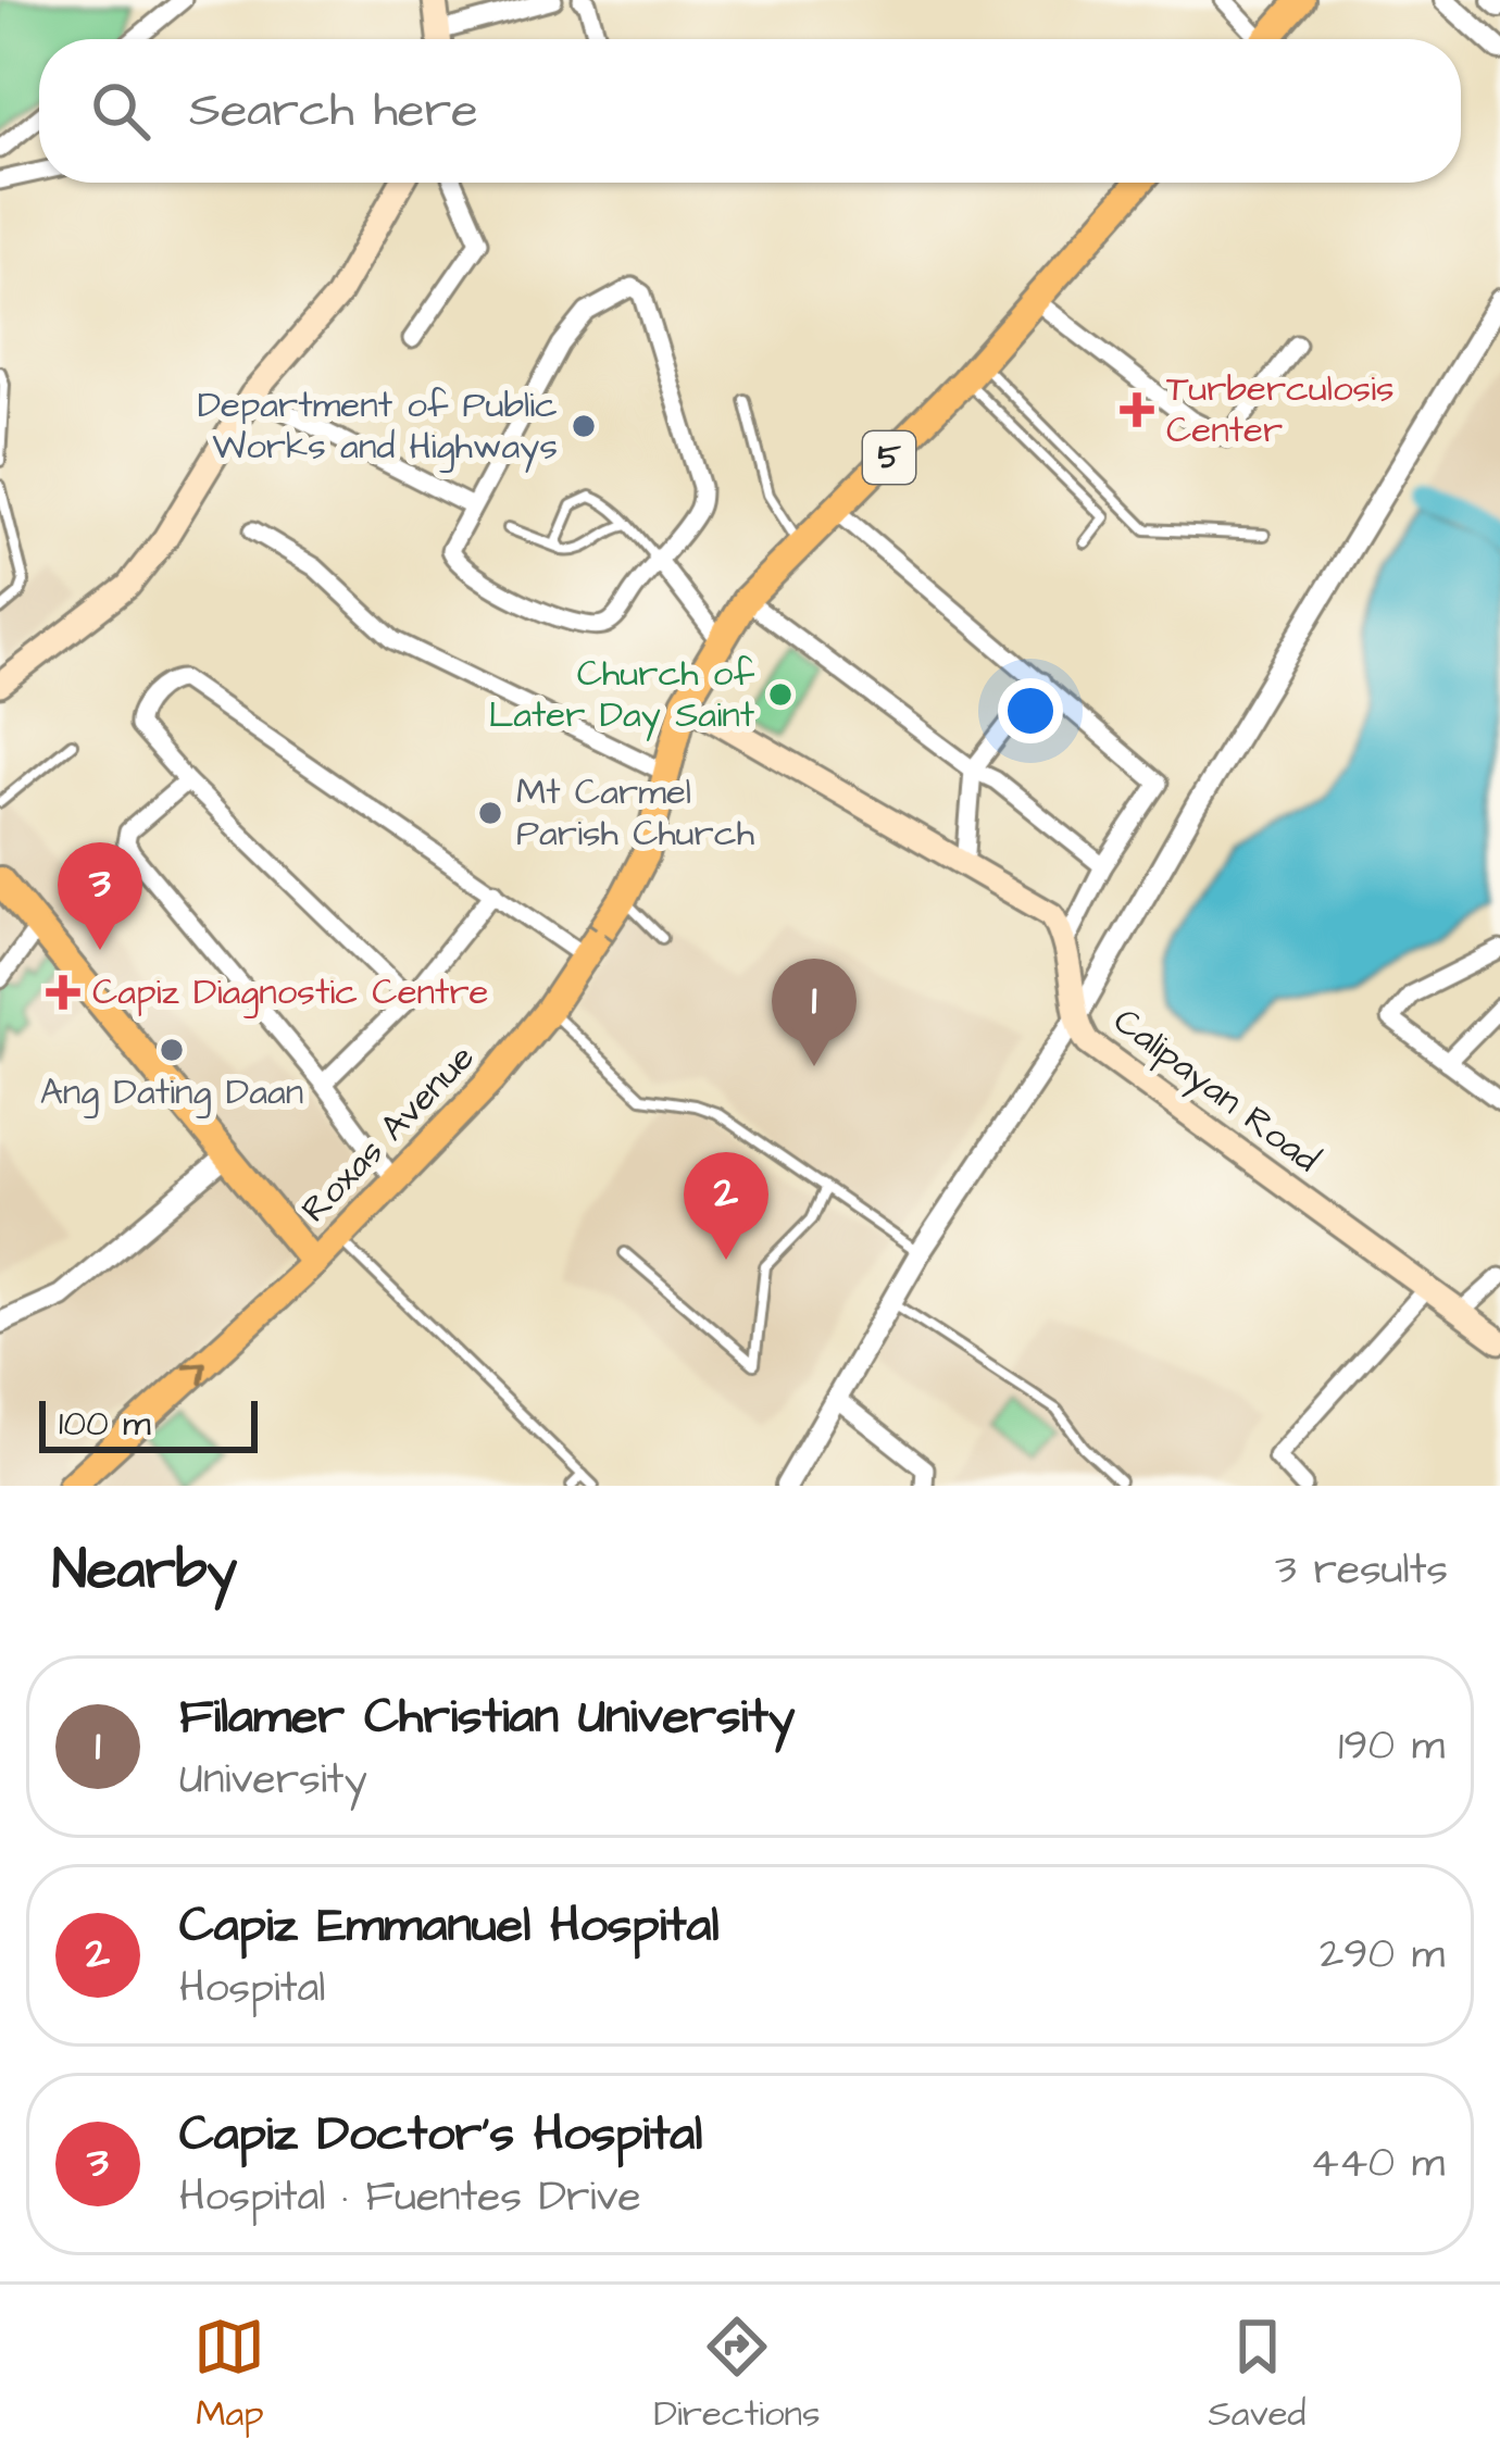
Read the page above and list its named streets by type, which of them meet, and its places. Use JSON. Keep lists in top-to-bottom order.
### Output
{
  "streets": {
    "main road": ["5", "Calipayan Road", "Roxas Avenue"]
  },
  "places": {
    "health": ["Turberculosis Center", "Capiz Diagnostic Centre"],
    "other": [
      "Department of Public Works and Highways",
      "Church of Later Day Saint",
      "Mt Carmel Parish Church",
      "Ang Dating Daan"
    ]
  },
  "scale_bar": "100 m",
  "page": {
    "search": "Search here",
    "pins": ["3", "1", "2"],
    "scale": "100 m",
    "heading": ["Nearby", "3 results"],
    "list": [
      {
        "mark": "1",
        "name": "Filamer Christian University",
        "note": "University",
        "value": "190 m"
      },
      {
        "mark": "2",
        "name": "Capiz Emmanuel Hospital",
        "note": "Hospital",
        "value": "290 m"
      },
      {
        "mark": "3",
        "name": "Capiz Doctor's Hospital",
        "note": "Hospital · Fuentes Drive",
        "value": "440 m"
      }
    ],
    "nav": ["Map", "Directions", "Saved"]
  }
}
